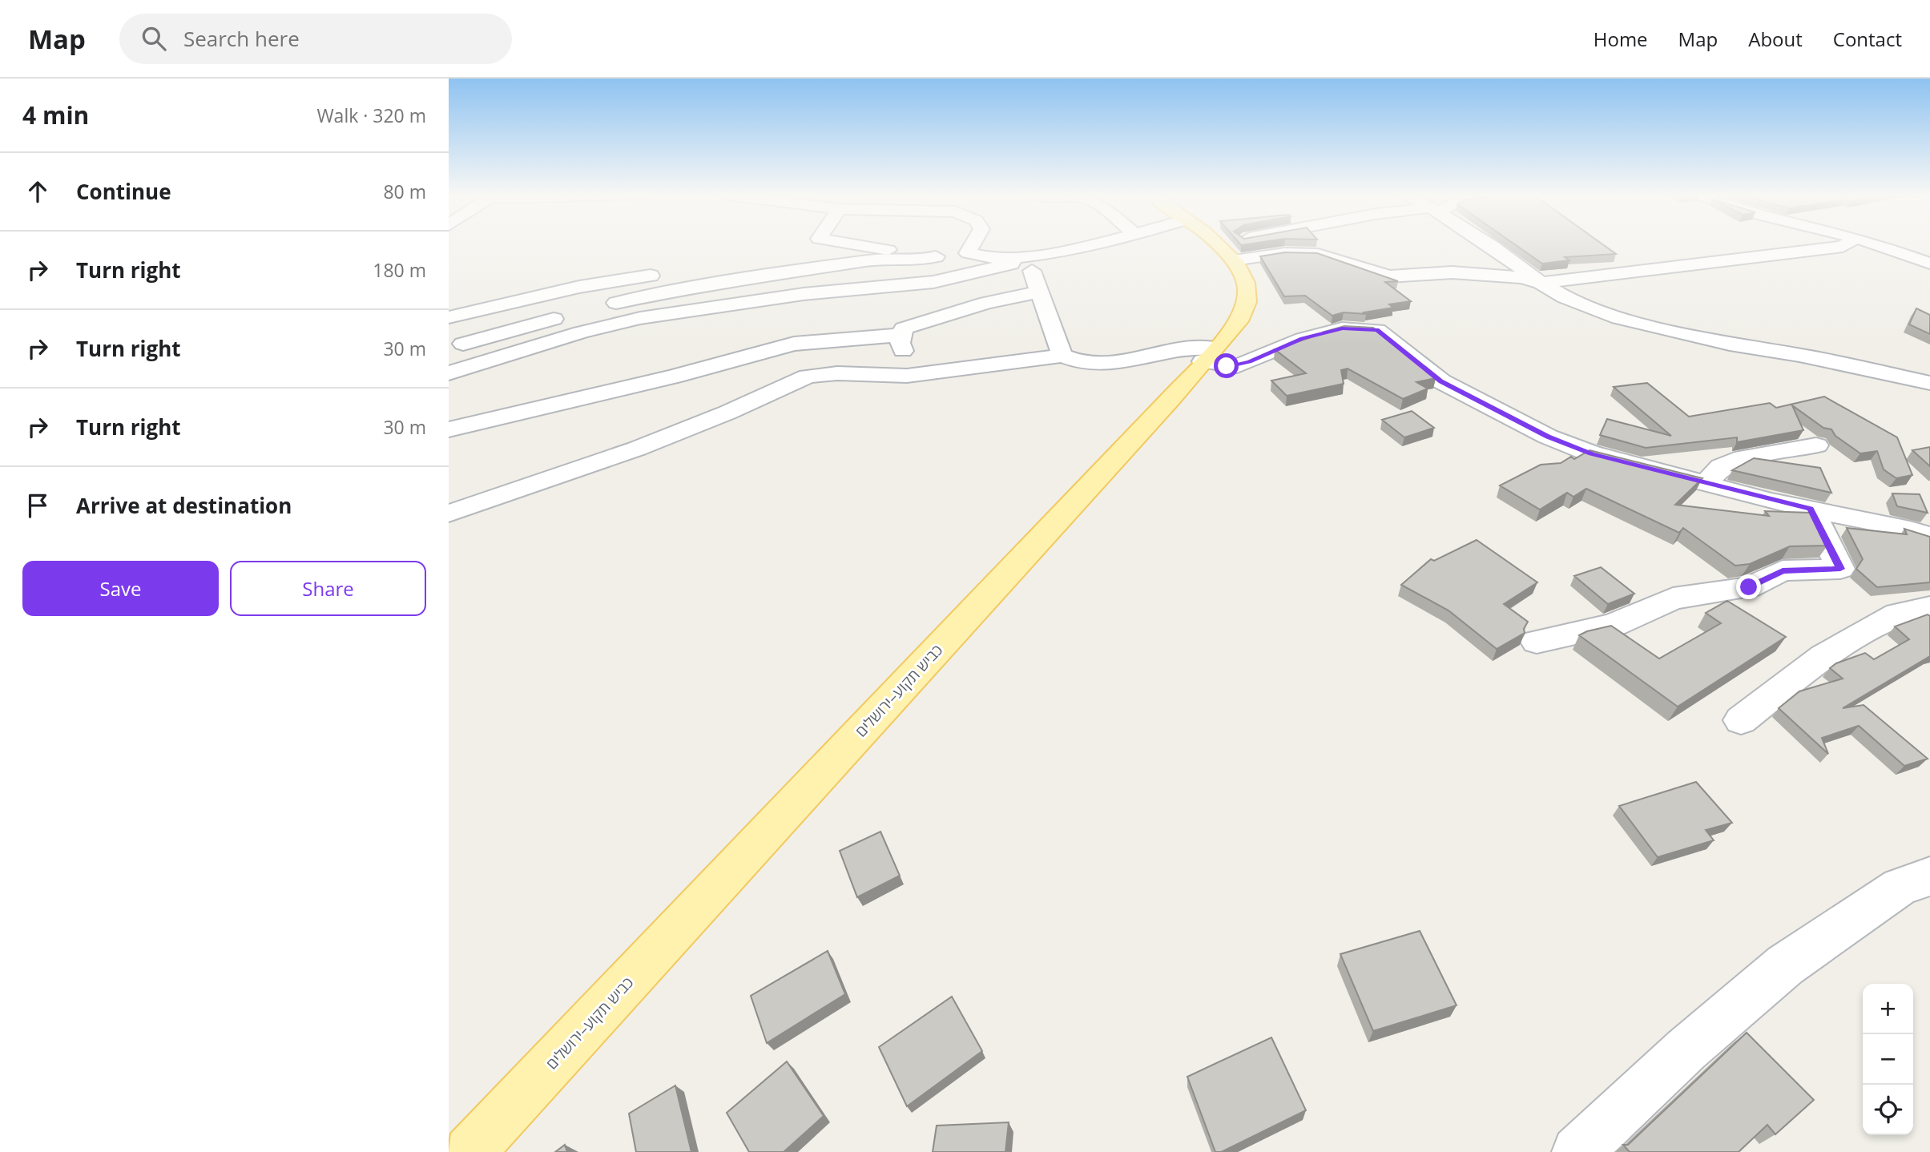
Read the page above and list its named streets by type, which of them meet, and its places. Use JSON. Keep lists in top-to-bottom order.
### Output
{
  "streets": {
    "main road": ["כביש תקוע–ירושלים"]
  },
  "page": {
    "header": "Map",
    "search": "Search here",
    "nav": [
      "Home",
      "Map",
      "About",
      "Contact"
    ],
    "heading": ["4 min", "Walk · 320 m"],
    "list": [
      ["Continue", "80 m"],
      ["Turn right", "180 m"],
      ["Turn right", "30 m"],
      ["Turn right", "30 m"],
      "Arrive at destination"
    ],
    "buttons": ["Save", "Share"],
    "map_buttons": ["+", "−"]
  }
}
